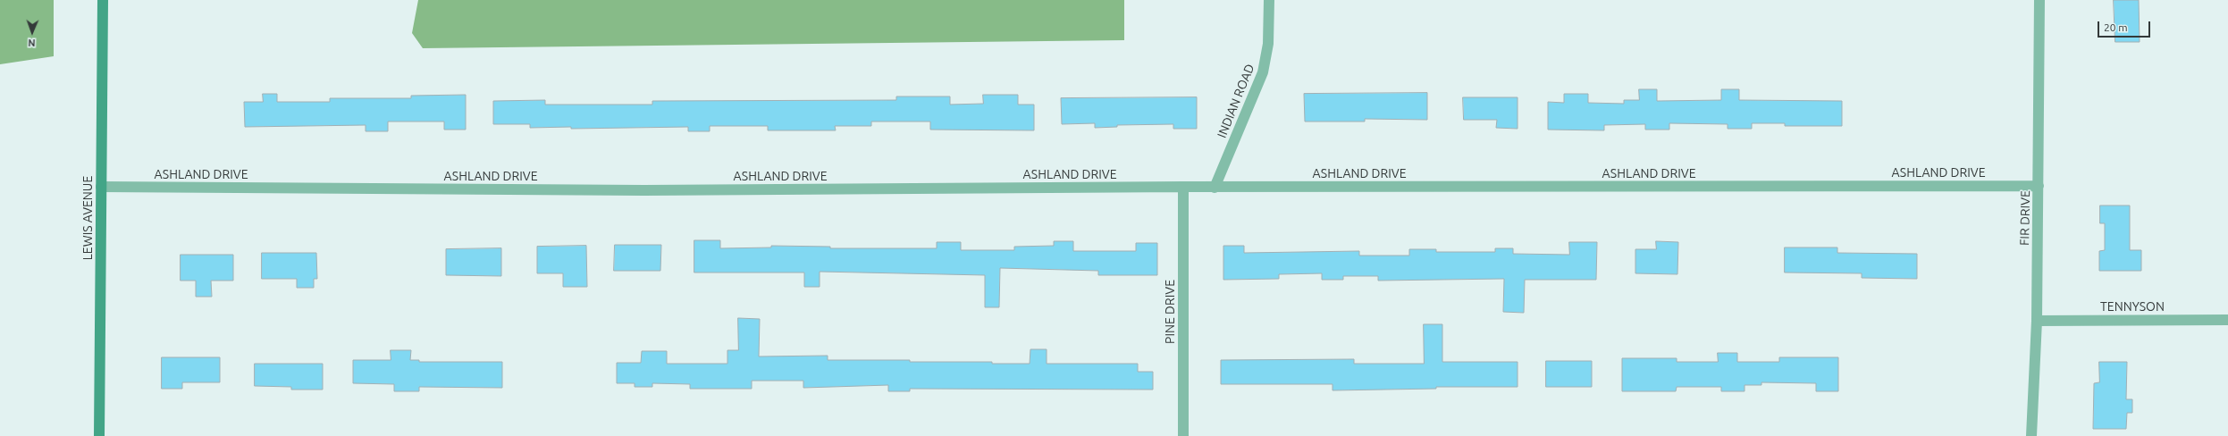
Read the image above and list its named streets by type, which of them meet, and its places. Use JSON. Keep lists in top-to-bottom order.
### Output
{
  "streets": {
    "main road": ["LEWIS AVENUE"],
    "street": [
      "INDIAN ROAD",
      "ASHLAND DRIVE",
      "FIR DRIVE",
      "TENNYSON",
      "PINE DRIVE"
    ]
  },
  "crossings": [
    ["INDIAN ROAD", "ASHLAND DRIVE"],
    ["ASHLAND DRIVE", "LEWIS AVENUE"],
    ["ASHLAND DRIVE", "FIR DRIVE"],
    ["ASHLAND DRIVE", "PINE DRIVE"],
    ["FIR DRIVE", "TENNYSON"]
  ],
  "scale_bar": "20 m",
  "north": "bottom"
}
